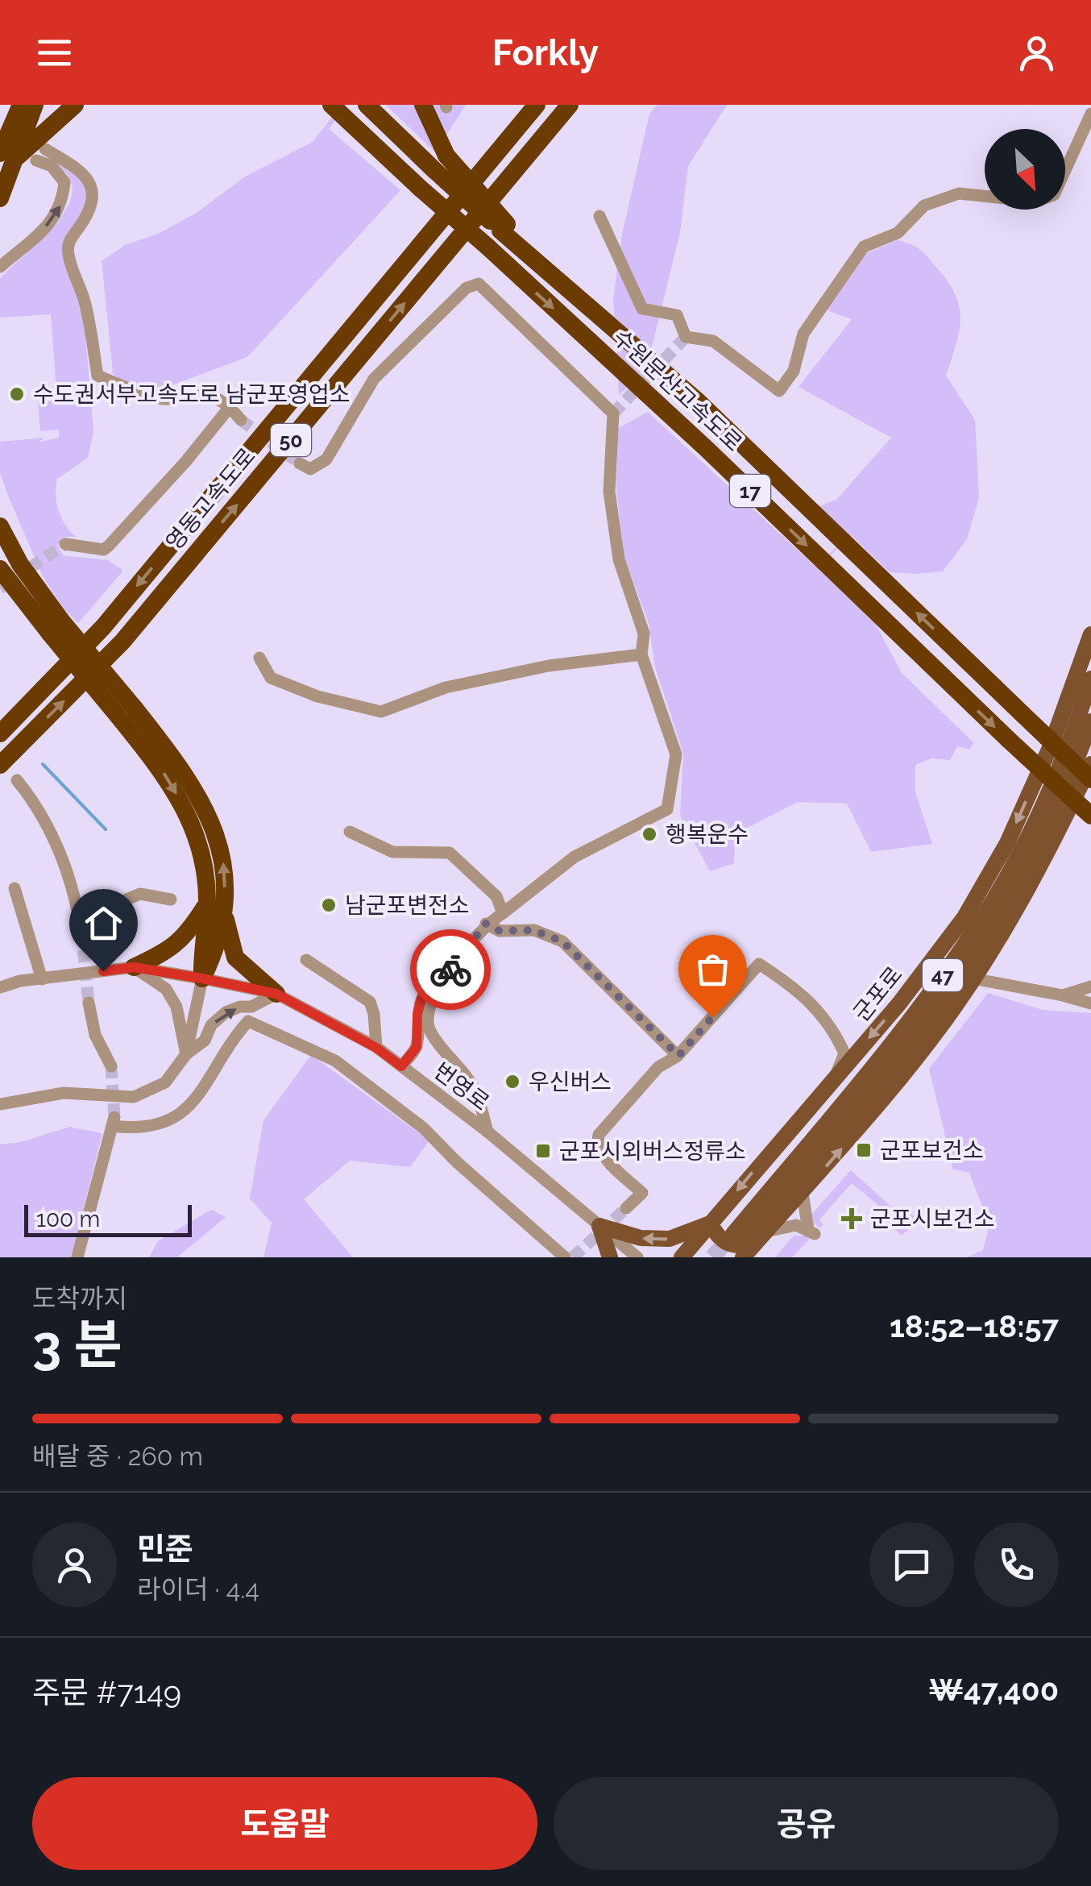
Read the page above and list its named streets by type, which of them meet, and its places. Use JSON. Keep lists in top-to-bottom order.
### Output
{
  "streets": {
    "highway": [
      "수원문산고속도로",
      "50",
      "17",
      "영동고속도로"
    ],
    "main road": ["47", "군포로"],
    "street": ["번영로"]
  },
  "crossings": [
    ["47", "군포로"]
  ],
  "places": {
    "other": [
      "수도권서부고속도로 남군포영업소",
      "행복운수",
      "남군포변전소",
      "우신버스"
    ],
    "transit": ["군포보건소", "군포시외버스정류소"],
    "health": ["군포시보건소"]
  },
  "scale_bar": "100 m",
  "north": "bottom right",
  "page": {
    "header": "Forkly",
    "scale": "100 m",
    "heading": ["3 분", "도착까지", "18:52–18:57"],
    "panel": [
      "민준",
      "라이더 · 4.4",
      "주문 #7149",
      "₩47,400"
    ],
    "bar": "배달 중 · 260 m",
    "buttons": ["도움말", "공유"]
  }
}
